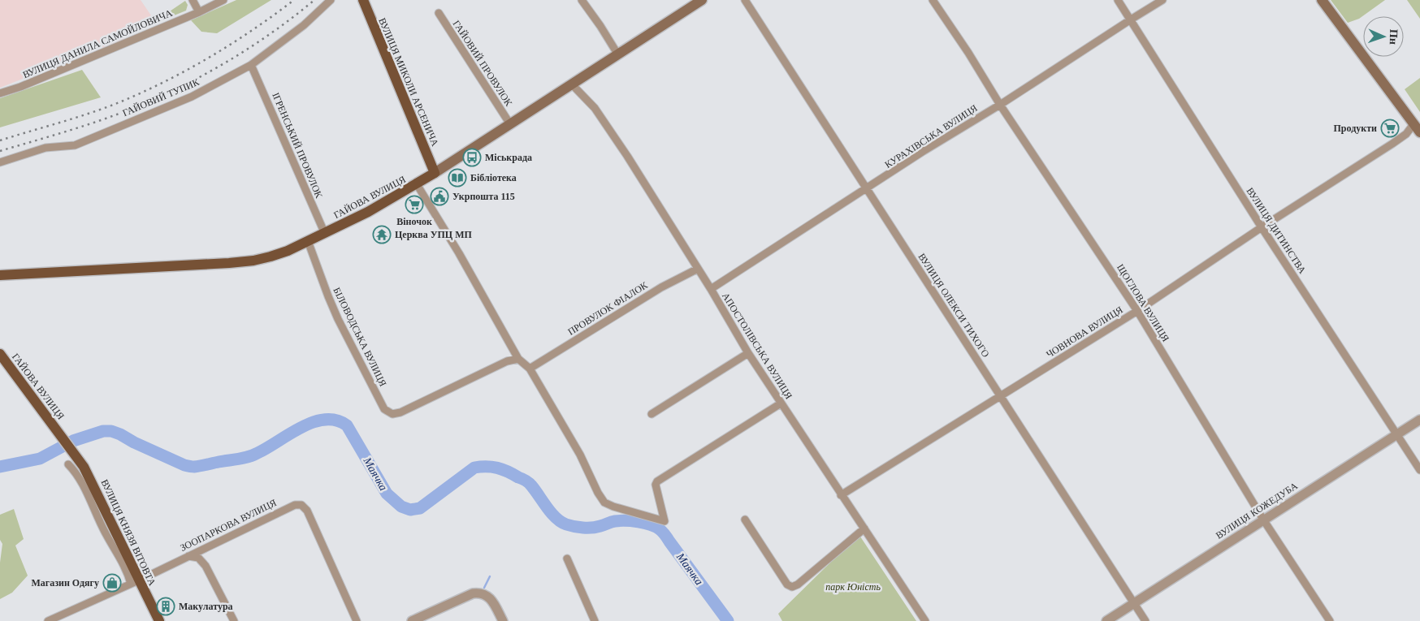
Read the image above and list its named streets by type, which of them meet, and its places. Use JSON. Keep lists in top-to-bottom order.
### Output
{
  "streets": {
    "main road": ["ВУЛИЦЯ МИКОЛИ АРСЕНИЧА", "ГАЙОВА ВУЛИЦЯ", "ВУЛИЦЯ КНЯЗЯ ВІТОВТА"],
    "street": [
      "ВУЛИЦЯ ДАНИЛА САМОЙЛОВИЧА",
      "ГАЙОВИЙ ПРОВУЛОК",
      "ГАЙОВИЙ ТУПИК",
      "КУРАХІВСЬКА ВУЛИЦЯ",
      "ІГРЕНСЬКИЙ ПРОВУЛОК",
      "ВУЛИЦЯ ДИТИНСТВА",
      "ЩОГЛОВА ВУЛИЦЯ",
      "ВУЛИЦЯ ОЛЕКСИ ТИХОГО",
      "ПРОВУЛОК ФІАЛОК",
      "ЧОВНОВА ВУЛИЦЯ",
      "БІЛОВОДСЬКА ВУЛИЦЯ",
      "АПОСТОЛІВСЬКА ВУЛИЦЯ",
      "ВУЛИЦЯ КОЖЕДУБА",
      "ЗООПАРКОВА ВУЛИЦЯ"
    ]
  },
  "crossings": [
    ["ГАЙОВИЙ ПРОВУЛОК", "ГАЙОВА ВУЛИЦЯ"],
    ["ВУЛИЦЯ МИКОЛИ АРСЕНИЧА", "ГАЙОВА ВУЛИЦЯ"],
    ["ГАЙОВИЙ ТУПИК", "ІГРЕНСЬКИЙ ПРОВУЛОК"],
    ["КУРАХІВСЬКА ВУЛИЦЯ", "ВУЛИЦЯ ДИТИНСТВА"],
    ["КУРАХІВСЬКА ВУЛИЦЯ", "ЩОГЛОВА ВУЛИЦЯ"],
    ["КУРАХІВСЬКА ВУЛИЦЯ", "ВУЛИЦЯ ОЛЕКСИ ТИХОГО"],
    ["КУРАХІВСЬКА ВУЛИЦЯ", "АПОСТОЛІВСЬКА ВУЛИЦЯ"],
    ["ІГРЕНСЬКИЙ ПРОВУЛОК", "ГАЙОВА ВУЛИЦЯ"],
    ["ГАЙОВА ВУЛИЦЯ", "БІЛОВОДСЬКА ВУЛИЦЯ"],
    ["ГАЙОВА ВУЛИЦЯ", "АПОСТОЛІВСЬКА ВУЛИЦЯ"],
    ["ГАЙОВА ВУЛИЦЯ", "ВУЛИЦЯ КНЯЗЯ ВІТОВТА"],
    ["ВУЛИЦЯ ДИТИНСТВА", "ЧОВНОВА ВУЛИЦЯ"],
    ["ВУЛИЦЯ ДИТИНСТВА", "ВУЛИЦЯ КОЖЕДУБА"],
    ["ЩОГЛОВА ВУЛИЦЯ", "ЧОВНОВА ВУЛИЦЯ"],
    ["ЩОГЛОВА ВУЛИЦЯ", "ВУЛИЦЯ КОЖЕДУБА"],
    ["ВУЛИЦЯ ОЛЕКСИ ТИХОГО", "ЧОВНОВА ВУЛИЦЯ"],
    ["ВУЛИЦЯ ОЛЕКСИ ТИХОГО", "ВУЛИЦЯ КОЖЕДУБА"],
    ["ПРОВУЛОК ФІАЛОК", "АПОСТОЛІВСЬКА ВУЛИЦЯ"],
    ["ЧОВНОВА ВУЛИЦЯ", "АПОСТОЛІВСЬКА ВУЛИЦЯ"],
    ["ЗООПАРКОВА ВУЛИЦЯ", "ВУЛИЦЯ КНЯЗЯ ВІТОВТА"]
  ],
  "water": ["Маячка"],
  "parks": ["парк Юність"],
  "places": {
    "supermarket": ["Продукти", "Віночок"],
    "bus stop": ["Міськрада"],
    "library": ["Бібліотека"],
    "public building": ["Укрпошта 115"],
    "temple": ["Церква УПЦ МП"],
    "shop": ["Магазин Одягу"],
    "building": ["Макулатура"]
  },
  "north": "right"
}
